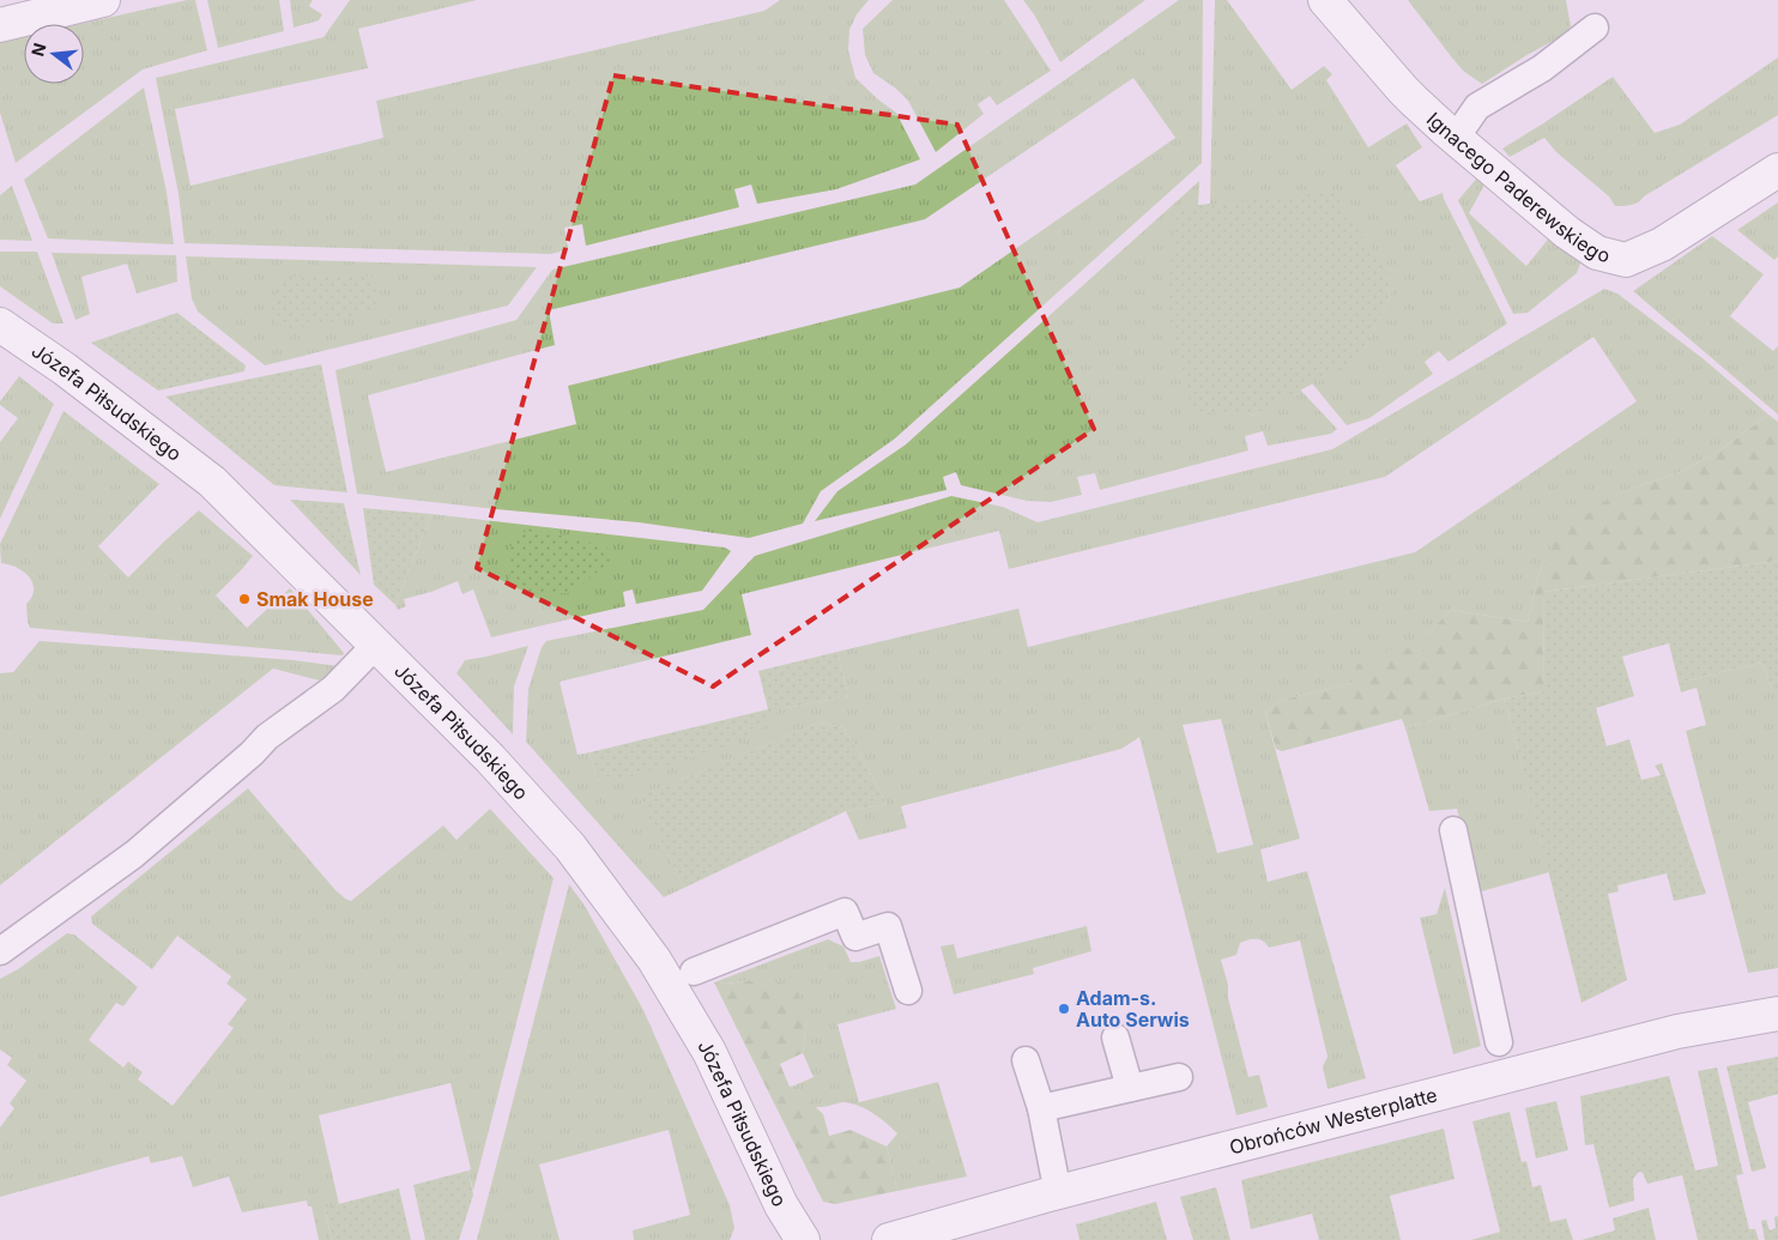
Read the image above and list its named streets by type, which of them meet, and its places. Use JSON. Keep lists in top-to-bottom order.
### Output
{
  "streets": {
    "street": ["Ignacego Paderewskiego", "Józefa Piłsudskiego", "Obrońców Westerplatte"]
  },
  "places": ["Smak House", "Adam-s. Auto Serwis"],
  "north": "left"
}
